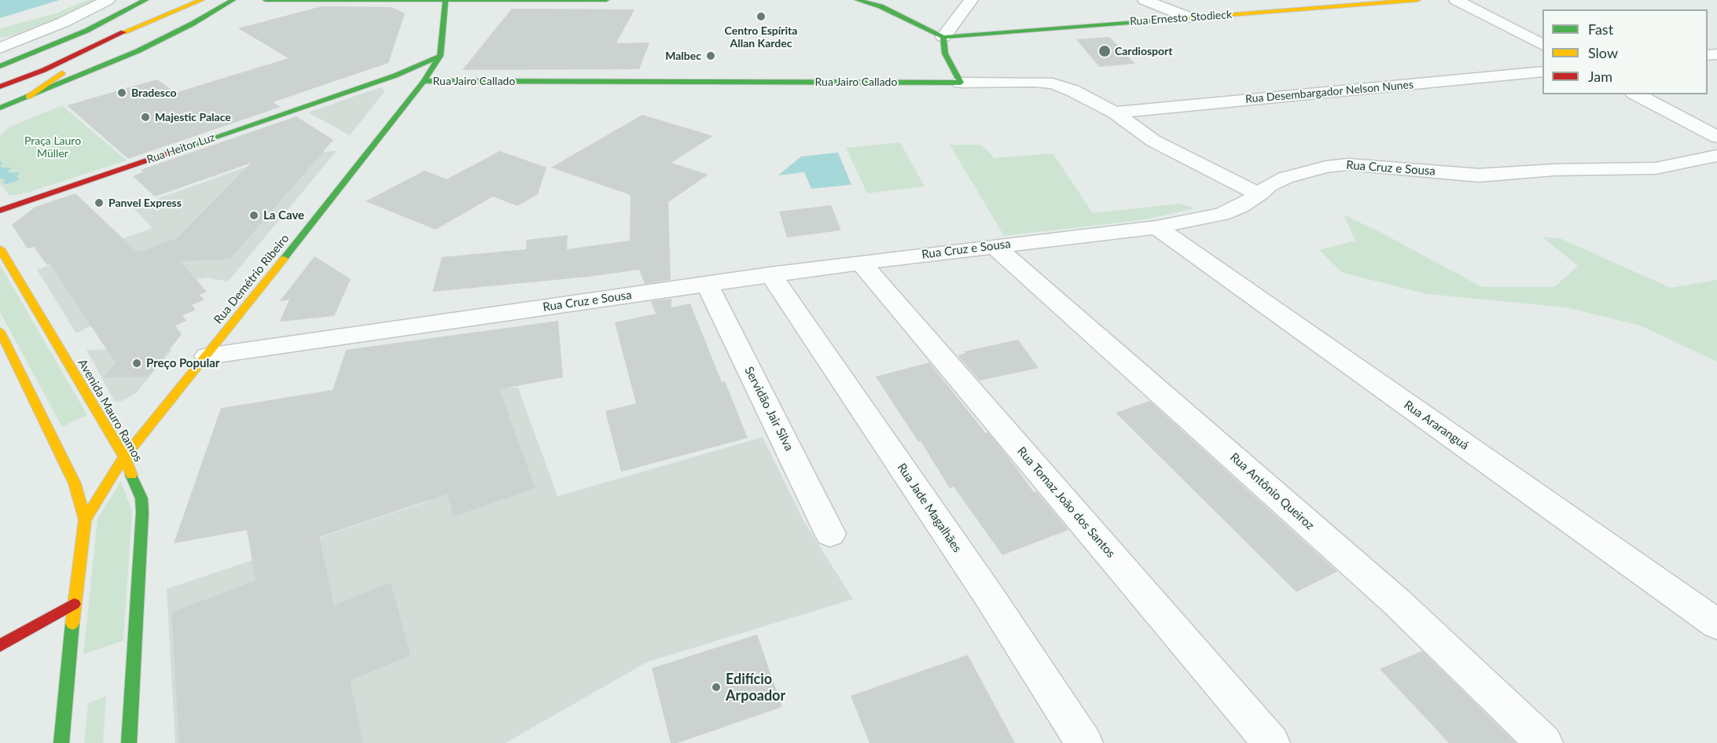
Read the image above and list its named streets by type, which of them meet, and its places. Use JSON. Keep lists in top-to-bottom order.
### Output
{
  "streets": {
    "main road": [
      "Rua Ernesto Stodieck",
      "Rua Jairo Callado",
      "Rua Heitor Luz",
      "Rua Demétrio Ribeiro",
      "Avenida Mauro Ramos"
    ],
    "street": [
      "Rua Desembargador Nelson Nunes",
      "Rua Cruz e Sousa",
      "Servidão Jair Silva",
      "Rua Araranguá",
      "Rua Antônio Queiroz",
      "Rua Tomaz João dos Santos",
      "Rua Jade Magalhães"
    ]
  },
  "crossings": [
    ["Rua Jairo Callado", "Rua Desembargador Nelson Nunes"],
    ["Rua Jairo Callado", "Rua Cruz e Sousa"],
    ["Rua Jairo Callado", "Rua Demétrio Ribeiro"],
    ["Rua Heitor Luz", "Rua Demétrio Ribeiro"],
    ["Rua Cruz e Sousa", "Rua Demétrio Ribeiro"],
    ["Rua Cruz e Sousa", "Servidão Jair Silva"],
    ["Rua Cruz e Sousa", "Rua Araranguá"],
    ["Rua Cruz e Sousa", "Rua Antônio Queiroz"],
    ["Rua Cruz e Sousa", "Rua Tomaz João dos Santos"],
    ["Rua Cruz e Sousa", "Rua Jade Magalhães"],
    ["Rua Demétrio Ribeiro", "Avenida Mauro Ramos"]
  ],
  "parks": ["Praça Lauro Müller"],
  "places": [
    "Centro Espírita Allan Kardec",
    "Cardiosport",
    "Malbec",
    "Bradesco",
    "Majestic Palace",
    "Panvel Express",
    "La Cave",
    "Preço Popular",
    "Edifício Arpoador"
  ],
  "legend": ["Fast", "Slow", "Jam"]
}
